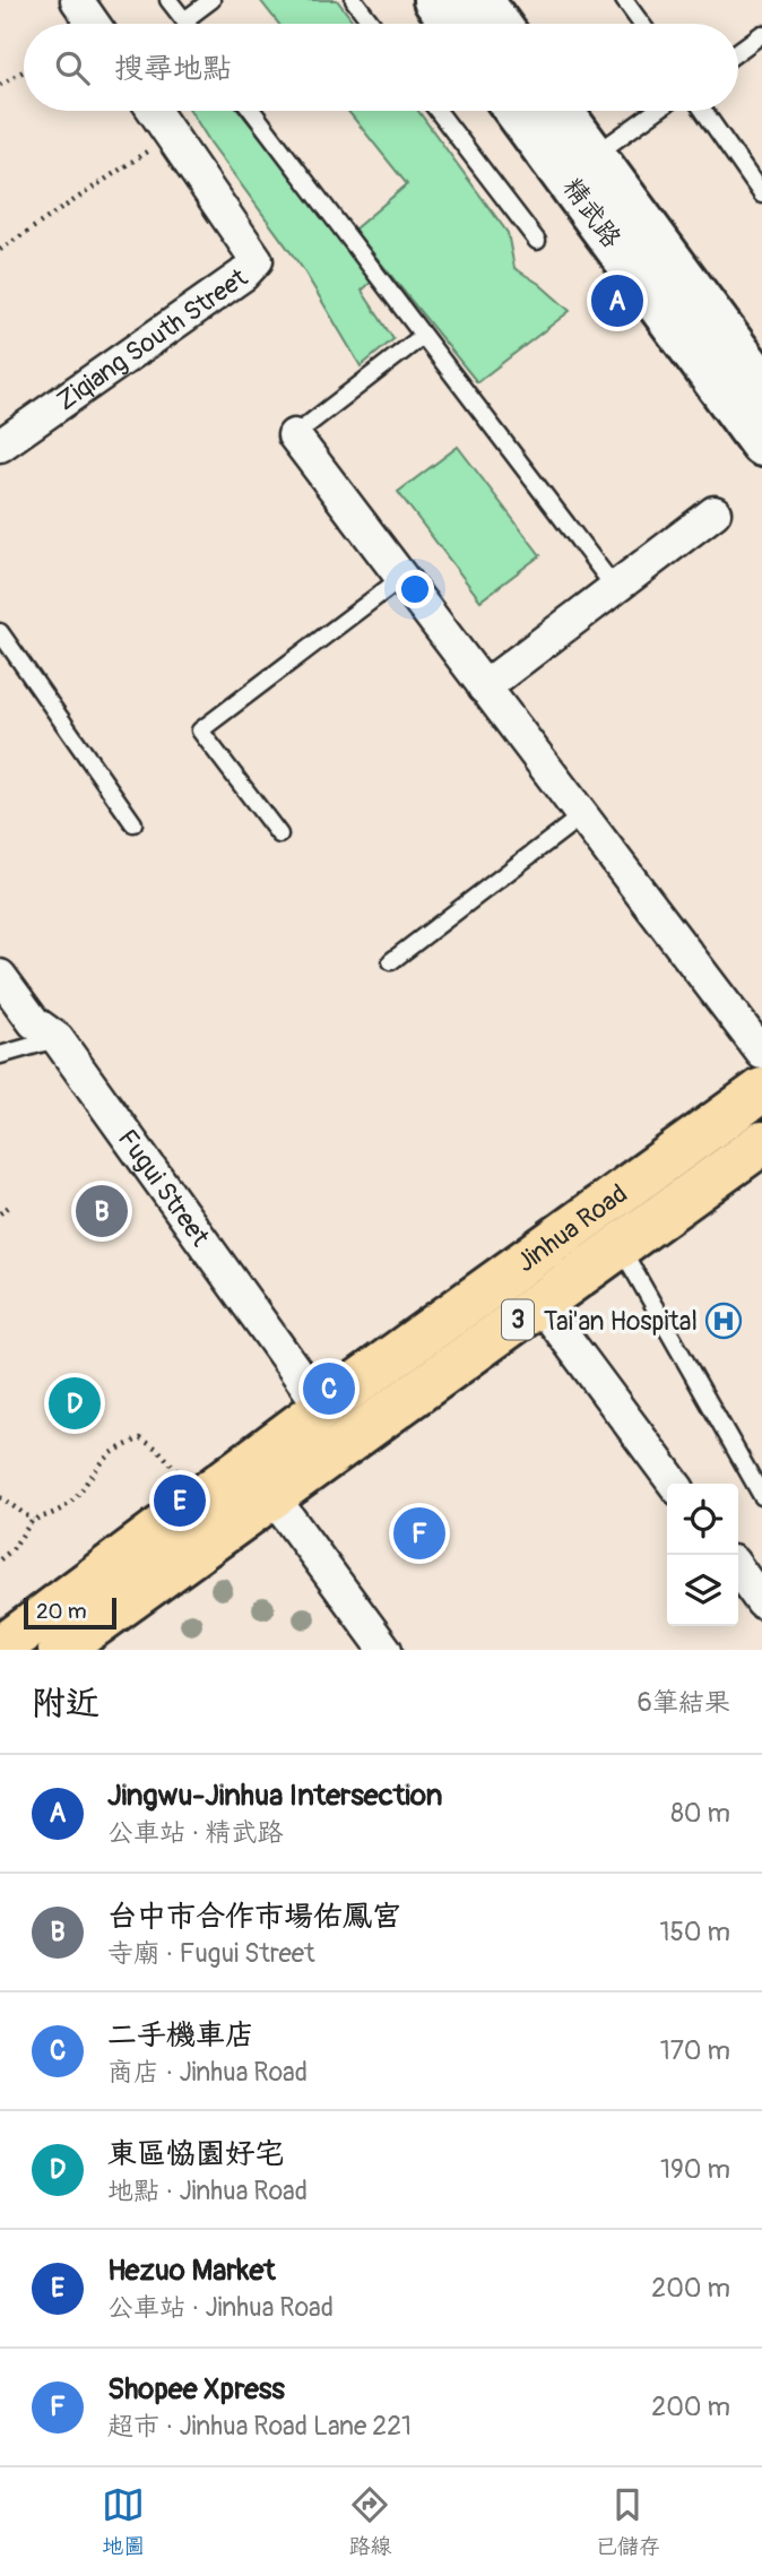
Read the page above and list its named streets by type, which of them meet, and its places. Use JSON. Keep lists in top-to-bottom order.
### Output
{
  "streets": {
    "main road": ["Jinhua Road", "3"],
    "street": ["精武路", "Ziqiang South Street", "Fugui Street"]
  },
  "crossings": [
    ["Fugui Street", "Jinhua Road"]
  ],
  "places": {
    "hospital": ["Tai'an Hospital"]
  },
  "scale_bar": "20 m",
  "page": {
    "search": "搜尋地點",
    "pins": [
      "A",
      "B",
      "C",
      "D",
      "E",
      "F"
    ],
    "scale": "20 m",
    "heading": ["附近", "6筆結果"],
    "list": [
      {
        "mark": "A",
        "name": "Jingwu-Jinhua Intersection",
        "note": "公車站 · 精武路",
        "value": "80 m"
      },
      {
        "mark": "B",
        "name": "台中市合作市場佑鳳宮",
        "note": "寺廟 · Fugui Street",
        "value": "150 m"
      },
      {
        "mark": "C",
        "name": "二手機車店",
        "note": "商店 · Jinhua Road",
        "value": "170 m"
      },
      {
        "mark": "D",
        "name": "東區恊園好宅",
        "note": "地點 · Jinhua Road",
        "value": "190 m"
      },
      {
        "mark": "E",
        "name": "Hezuo Market",
        "note": "公車站 · Jinhua Road",
        "value": "200 m"
      },
      {
        "mark": "F",
        "name": "Shopee Xpress",
        "note": "超市 · Jinhua Road Lane 221",
        "value": "200 m"
      }
    ],
    "nav": ["地圖", "路線", "已儲存"]
  }
}
